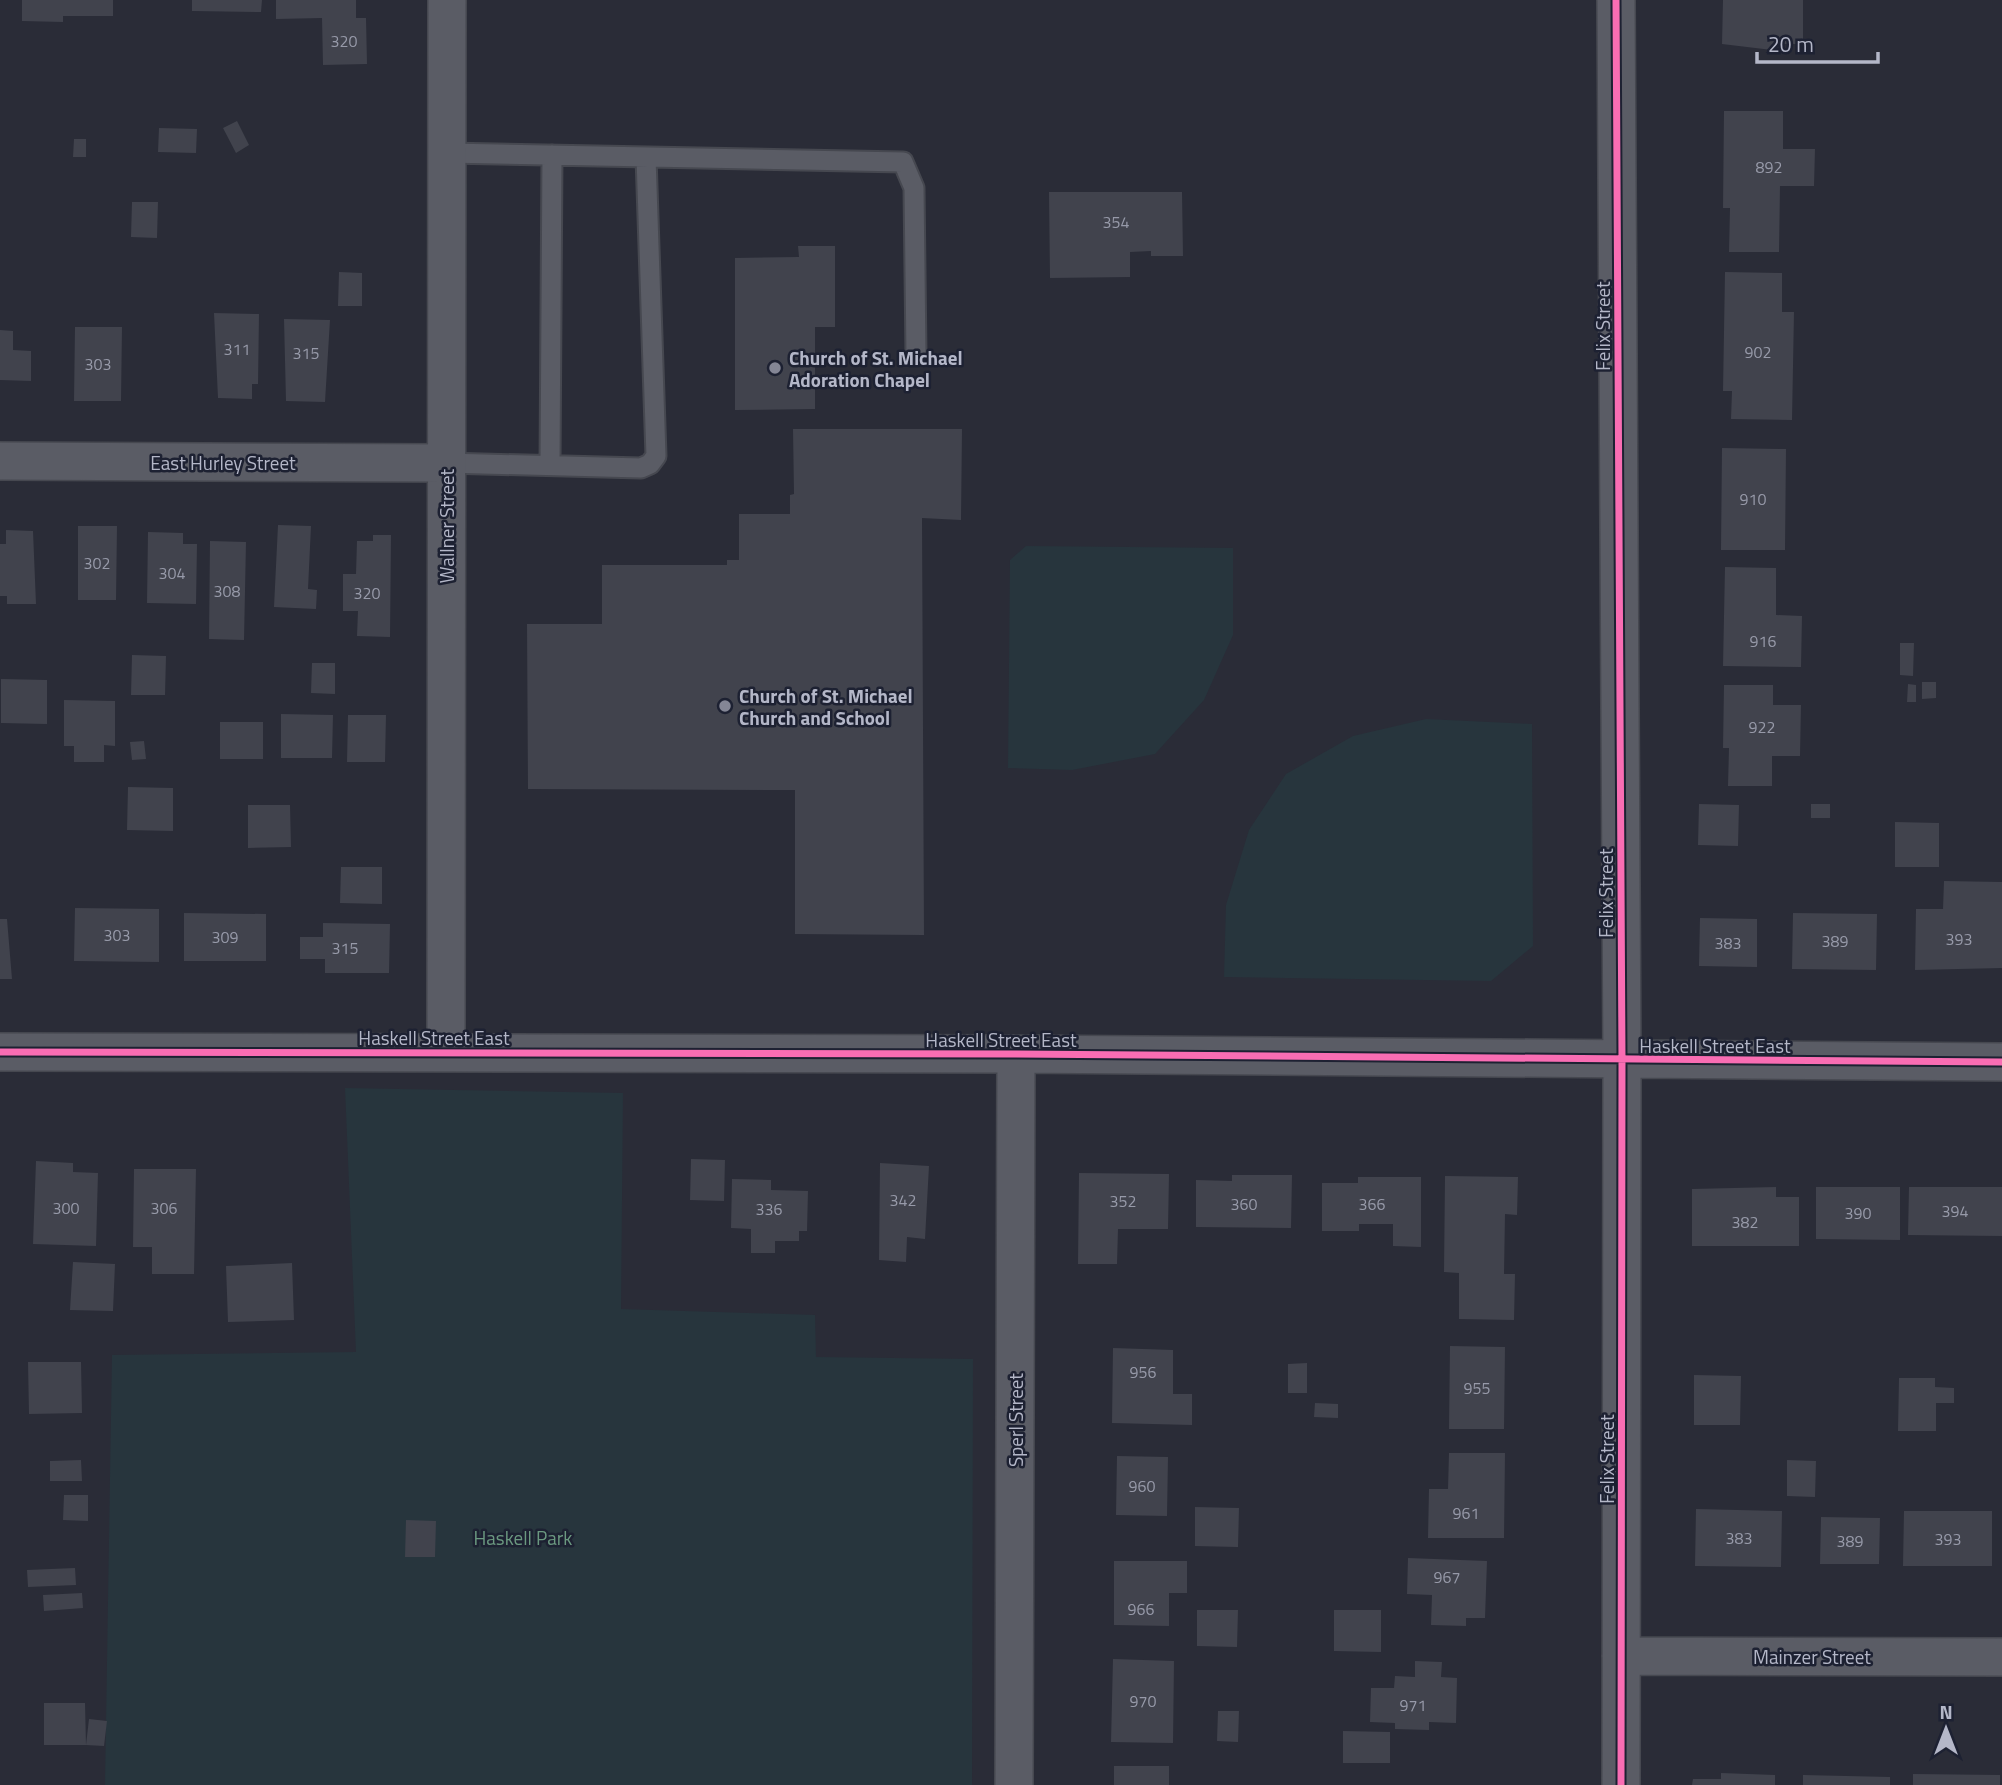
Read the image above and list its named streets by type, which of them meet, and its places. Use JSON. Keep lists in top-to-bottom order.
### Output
{
  "streets": {
    "street": [
      "Felix Street",
      "East Hurley Street",
      "Wallner Street",
      "Haskell Street East",
      "Sperl Street",
      "Mainzer Street"
    ]
  },
  "crossings": [
    ["Felix Street", "Haskell Street East"],
    ["Felix Street", "Mainzer Street"],
    ["East Hurley Street", "Wallner Street"],
    ["Wallner Street", "Haskell Street East"],
    ["Haskell Street East", "Sperl Street"]
  ],
  "parks": ["Haskell Park"],
  "places": ["Church of St. Michael Adoration Chapel", "Church of St. Michael Church and School"],
  "house_numbers": [
    "320",
    "892",
    "354",
    "311",
    "902",
    "315",
    "303",
    "910",
    "302",
    "304",
    "308",
    "320",
    "916",
    "922",
    "303",
    "309",
    "393",
    "389",
    "383",
    "315",
    "342",
    "352",
    "360",
    "366",
    "300",
    "306",
    "336",
    "394",
    "390",
    "382",
    "956",
    "955",
    "960",
    "961",
    "383",
    "393",
    "389",
    "967",
    "966",
    "970",
    "971"
  ],
  "scale_bar": "20 m",
  "north": "top"
}
